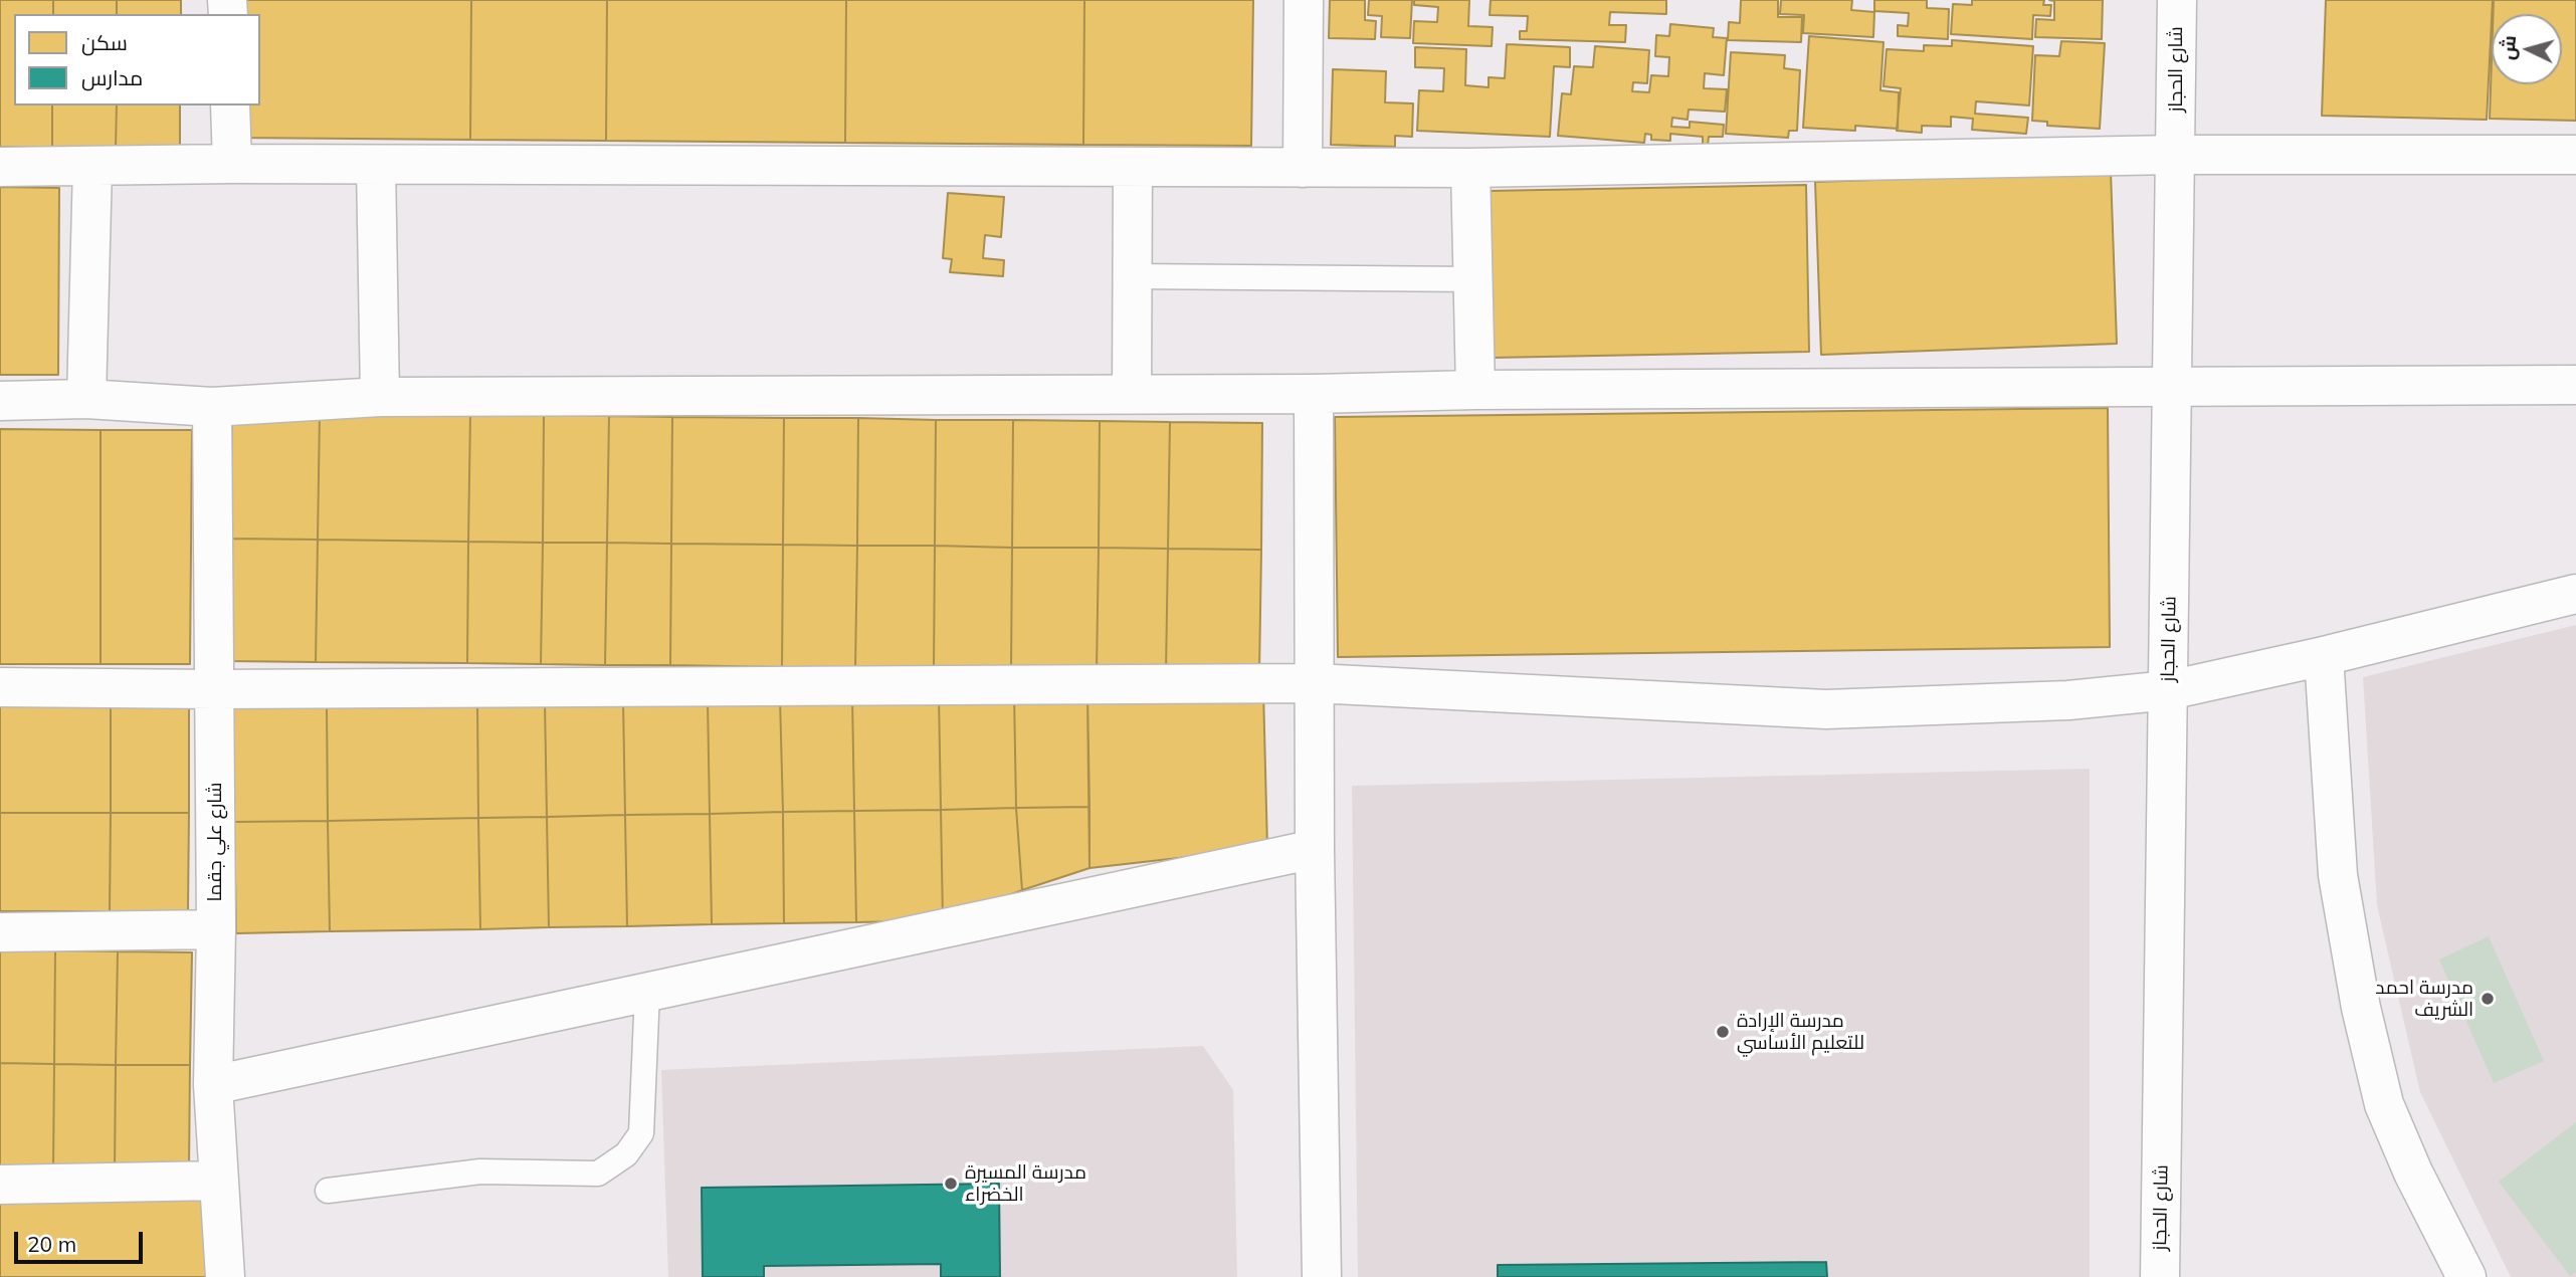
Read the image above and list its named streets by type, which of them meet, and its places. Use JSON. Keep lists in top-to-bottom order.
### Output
{
  "streets": {
    "street": ["شارع الحجاز", "شارع علي جقما"]
  },
  "places": ["مدرسة احمد الشريف", "مدرسة الإرادة للتعليم الأساسي", "مدرسة المسيرة الخضراء"],
  "legend": ["سكن", "مدارس"],
  "scale_bar": "20 m",
  "north": "left"
}
